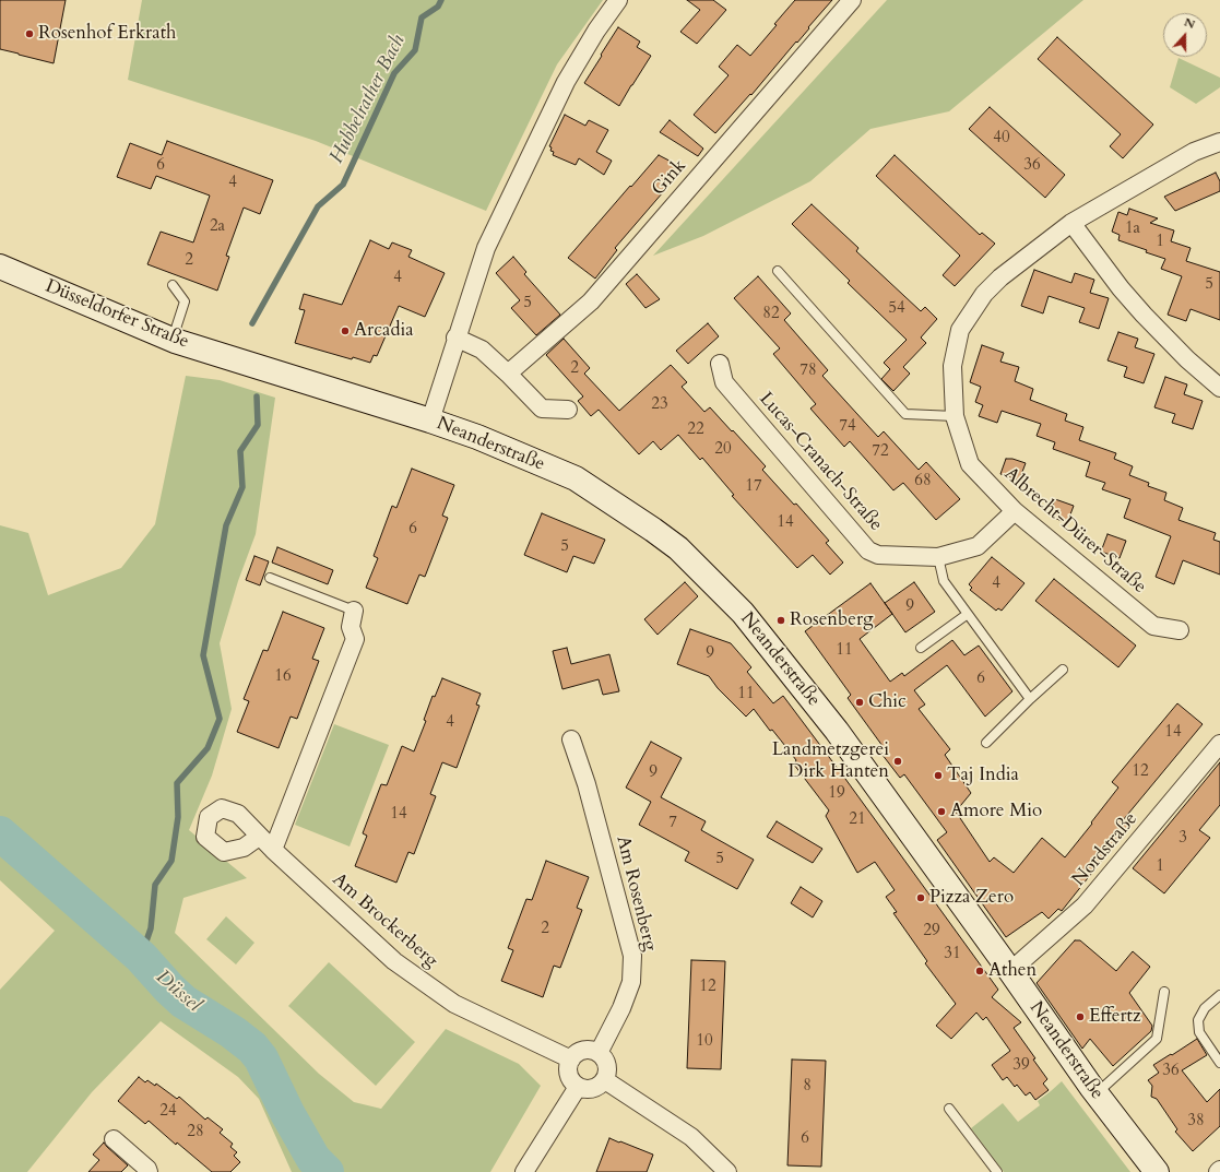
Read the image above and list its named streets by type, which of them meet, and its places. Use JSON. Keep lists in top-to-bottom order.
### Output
{
  "streets": {
    "main road": ["Düsseldorfer Straße", "Neanderstraße"],
    "street": [
      "Gink",
      "Lucas-Cranach-Straße",
      "Albrecht-Dürer-Straße",
      "Nordstraße",
      "Am Rosenberg",
      "Am Brockerberg"
    ]
  },
  "crossings": [
    ["Düsseldorfer Straße", "Neanderstraße"],
    ["Neanderstraße", "Nordstraße"],
    ["Lucas-Cranach-Straße", "Albrecht-Dürer-Straße"],
    ["Am Rosenberg", "Am Brockerberg"]
  ],
  "water": ["Hubbelrather Bach", "Düssel"],
  "places": [
    "Rosenhof Erkrath",
    "Arcadia",
    "Rosenberg",
    "Chic",
    "Landmetzgerei Dirk Hanten",
    "Taj India",
    "Amore Mio",
    "Pizza Zero",
    "Athen",
    "Effertz"
  ],
  "house_numbers": [
    "40",
    "6",
    "36",
    "4",
    "2a",
    "1a",
    "1",
    "2",
    "4",
    "5",
    "5",
    "54",
    "82",
    "2",
    "78",
    "23",
    "74",
    "22",
    "20",
    "72",
    "68",
    "17",
    "14",
    "6",
    "5",
    "4",
    "9",
    "11",
    "9",
    "16",
    "6",
    "11",
    "4",
    "14",
    "12",
    "9",
    "19",
    "14",
    "21",
    "7",
    "3",
    "5",
    "1",
    "2",
    "29",
    "31",
    "12",
    "10",
    "39",
    "36",
    "8",
    "24",
    "38",
    "28",
    "6"
  ],
  "north": "top"
}
